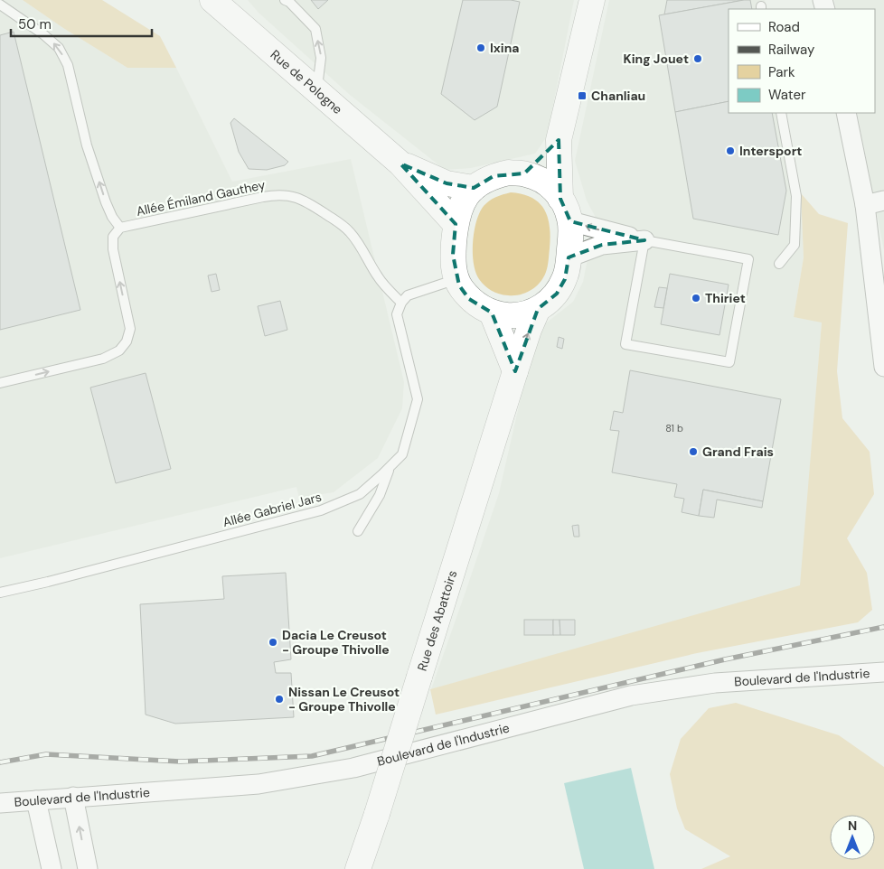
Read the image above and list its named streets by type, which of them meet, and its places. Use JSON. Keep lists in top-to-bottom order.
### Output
{
  "streets": {
    "street": ["Rue de Pologne", "Rue des Abattoirs", "Boulevard de l'Industrie"],
    "lane": ["Allée Émiland Gauthey", "Allée Gabriel Jars"]
  },
  "crossings": [
    ["Rue de Pologne", "Rue des Abattoirs"],
    ["Allée Émiland Gauthey", "Allée Gabriel Jars"]
  ],
  "places": {
    "other": [
      "Ixina",
      "King Jouet",
      "Intersport",
      "Thiriet",
      "Grand Frais",
      "Dacia Le Creusot - Groupe Thivolle",
      "Nissan Le Creusot - Groupe Thivolle"
    ],
    "transit": ["Chanliau"]
  },
  "house_numbers": ["81 b"],
  "legend": [
    "Road",
    "Railway",
    "Park",
    "Water"
  ],
  "scale_bar": "50 m",
  "north": "top"
}
